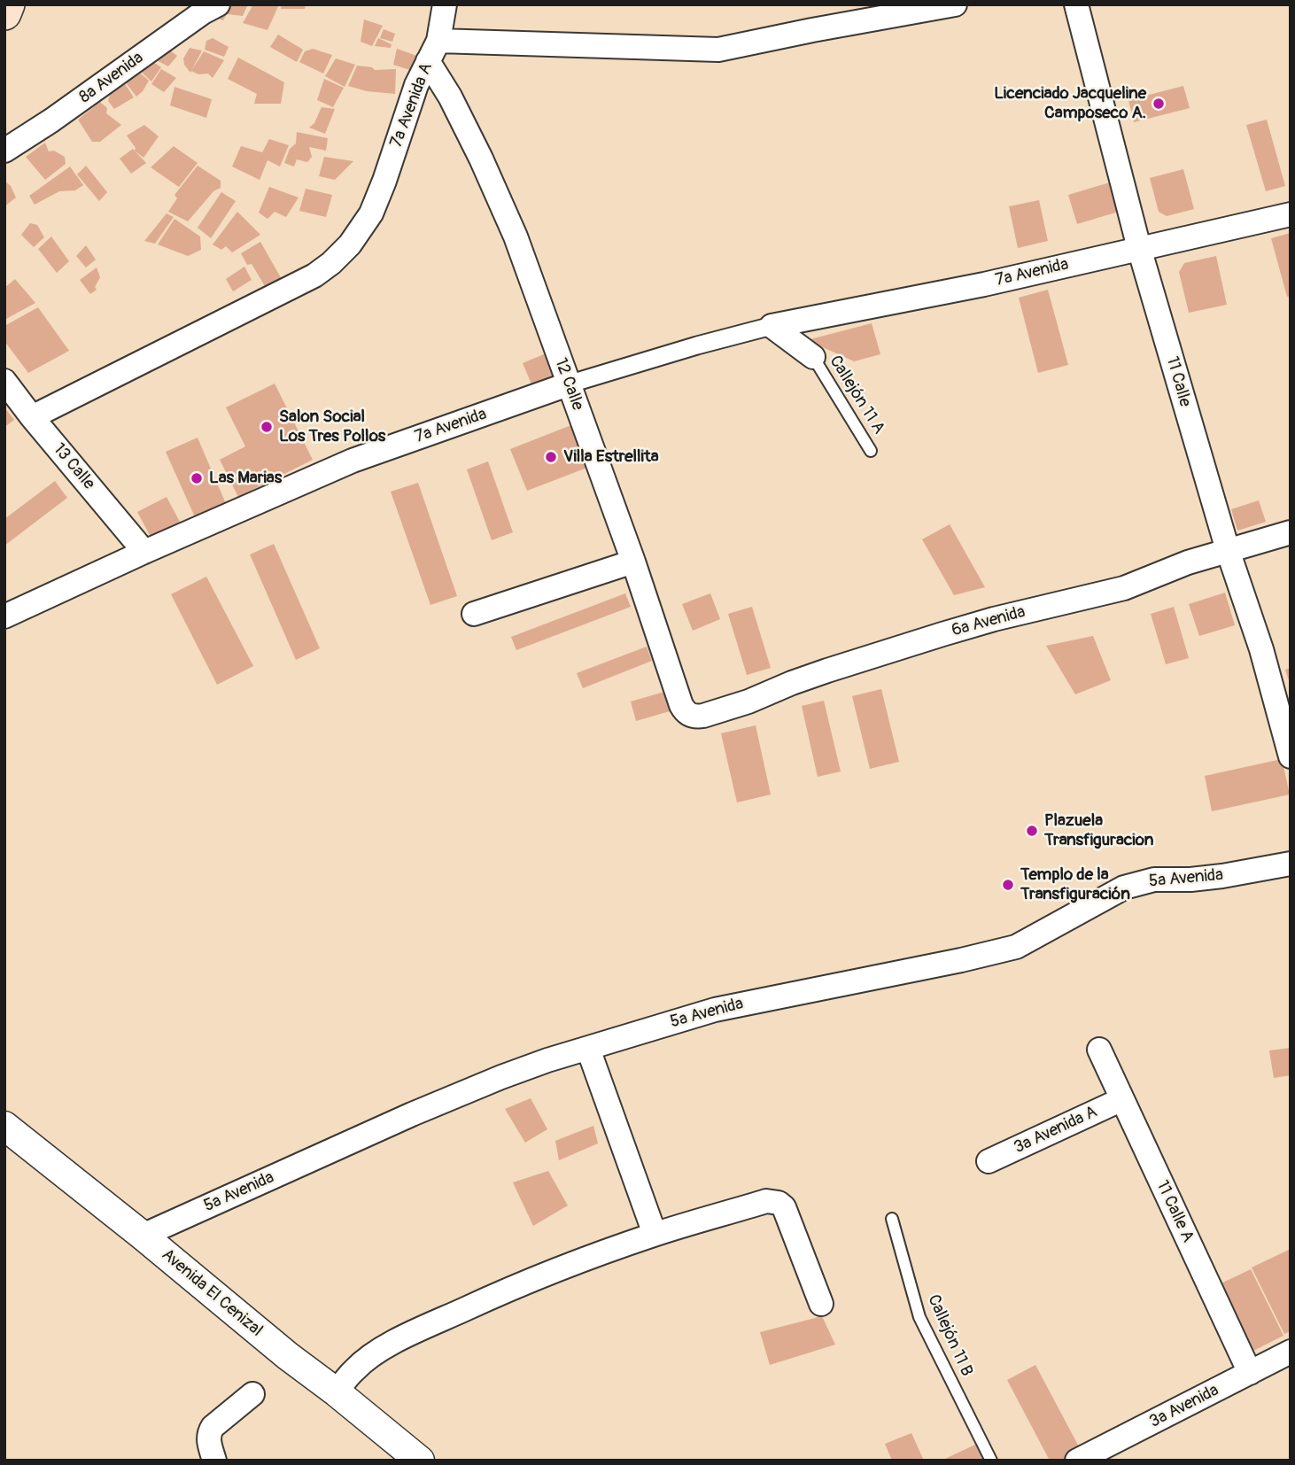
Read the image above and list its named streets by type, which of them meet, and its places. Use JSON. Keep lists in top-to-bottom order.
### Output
{
  "streets": {
    "street": [
      "8a Avenida",
      "7a Avenida A",
      "7a Avenida",
      "11 Calle",
      "12 Calle",
      "13 Calle",
      "6a Avenida",
      "5a Avenida",
      "3a Avenida A",
      "11 Calle A",
      "Avenida El Cenizal",
      "3a Avenida"
    ],
    "lane": ["Callejón 11 A", "Callejón 11 B"]
  },
  "crossings": [
    ["7a Avenida A", "12 Calle"],
    ["7a Avenida A", "13 Calle"],
    ["7a Avenida", "11 Calle"],
    ["7a Avenida", "12 Calle"],
    ["7a Avenida", "13 Calle"],
    ["11 Calle", "6a Avenida"],
    ["12 Calle", "6a Avenida"],
    ["5a Avenida", "Avenida El Cenizal"],
    ["3a Avenida A", "11 Calle A"],
    ["11 Calle A", "3a Avenida"]
  ],
  "places": [
    "Licenciado Jacqueline Camposeco A.",
    "Salon Social Los Tres Pollos",
    "Villa Estrellita",
    "Las Marias",
    "Plazuela Transfiguracion",
    "Templo de la Transfiguración"
  ]
}
